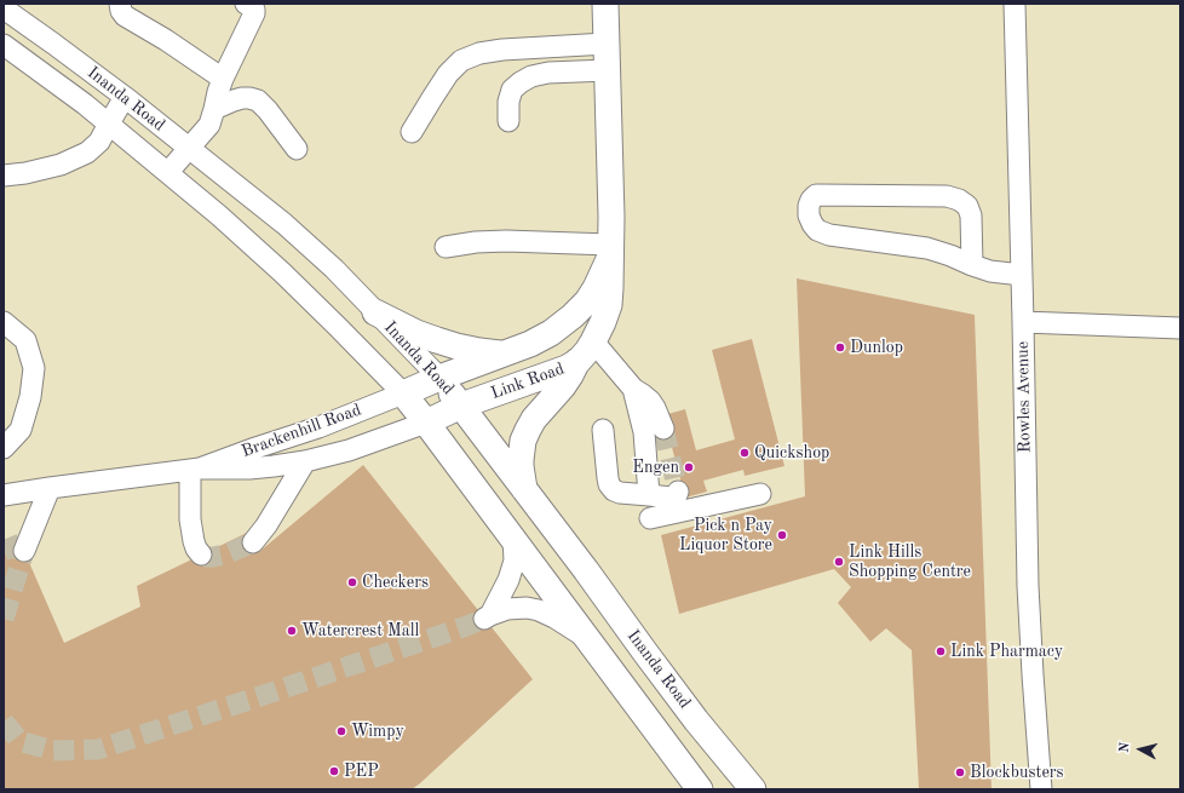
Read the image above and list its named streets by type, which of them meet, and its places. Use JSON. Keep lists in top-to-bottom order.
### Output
{
  "streets": {
    "main road": ["Inanda Road", "Link Road"],
    "street": ["Rowles Avenue", "Brackenhill Road"]
  },
  "crossings": [
    ["Inanda Road", "Link Road"],
    ["Inanda Road", "Brackenhill Road"],
    ["Link Road", "Brackenhill Road"]
  ],
  "places": [
    "Dunlop",
    "Quickshop",
    "Engen",
    "Pick n Pay Liquor Store",
    "Link Hills Shopping Centre",
    "Checkers",
    "Watercrest Mall",
    "Link Pharmacy",
    "Wimpy",
    "PEP",
    "Blockbusters"
  ],
  "north": "left"
}
